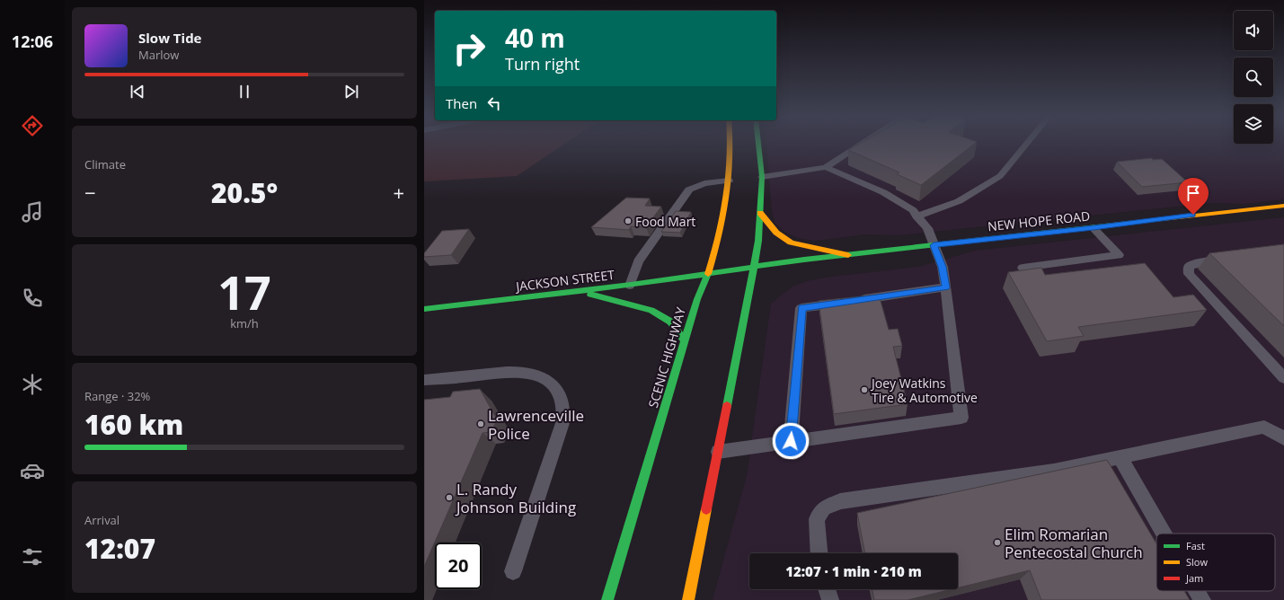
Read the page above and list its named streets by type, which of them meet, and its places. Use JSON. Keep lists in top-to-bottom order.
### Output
{
  "streets": {
    "main road": ["NEW HOPE ROAD", "JACKSON STREET", "SCENIC HIGHWAY"]
  },
  "crossings": [
    ["NEW HOPE ROAD", "JACKSON STREET"],
    ["JACKSON STREET", "SCENIC HIGHWAY"]
  ],
  "places": [
    "Food Mart",
    "Joey Watkins Tire & Automotive",
    "Lawrenceville Police",
    "L. Randy Johnson Building",
    "Elim Romarian Pentecostal Church"
  ],
  "legend": ["Fast", "Slow", "Jam"],
  "page": {
    "tabs": "12:06",
    "turn": ["40 m", "Turn right"],
    "song": ["Slow Tide", "Marlow"],
    "then": "Then",
    "tile": [
      "Climate",
      ["17", "km/h"],
      ["Range · 32%", "160 km"],
      ["Arrival", "12:07"]
    ],
    "heat": ["−", "20.5°", "+"],
    "limit": "20",
    "trip": "12:07 · 1 min · 210 m"
  }
}
